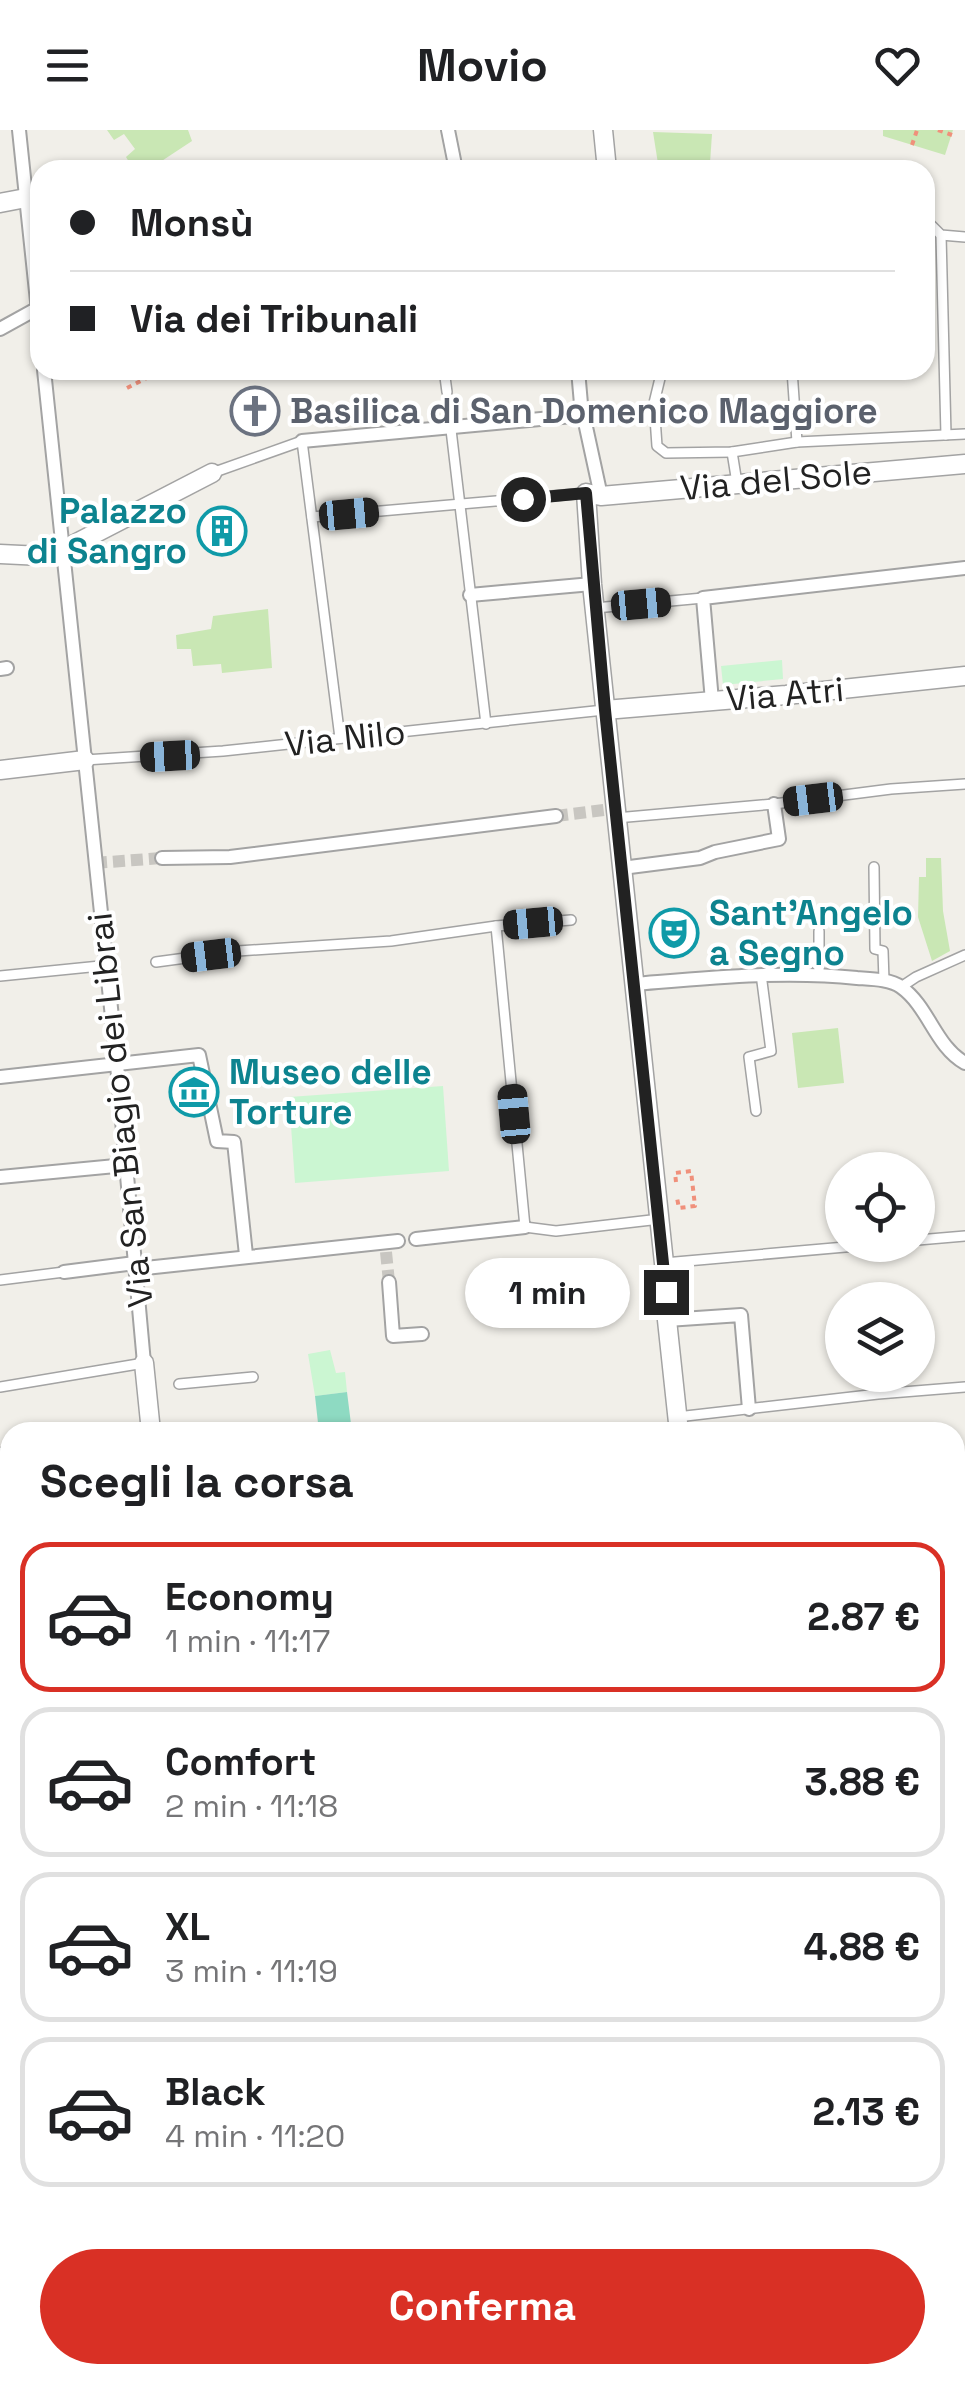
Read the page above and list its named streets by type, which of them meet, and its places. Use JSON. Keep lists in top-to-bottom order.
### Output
{
  "streets": {
    "street": ["Via del Sole", "Via Atri", "Via San Biagio dei Librai"],
    "lane": ["Via Nilo"]
  },
  "crossings": [
    ["Via Atri", "Via Nilo"],
    ["Via Nilo", "Via San Biagio dei Librai"]
  ],
  "places": {
    "church": ["Basilica di San Domenico Maggiore"],
    "building": ["Palazzo di Sangro"],
    "theatre": ["Sant'Angelo a Segno"],
    "museum": ["Museo delle Torture"]
  },
  "page": {
    "header": "Movio",
    "banner": ["Monsù", "Via dei Tribunali"],
    "bubble": "1 min",
    "heading": "Scegli la corsa",
    "list": [
      {
        "name": "Economy",
        "note": "1 min · 11:17",
        "value": "2.87 €"
      },
      {
        "name": "Comfort",
        "note": "2 min · 11:18",
        "value": "3.88 €"
      },
      {
        "name": "XL",
        "note": "3 min · 11:19",
        "value": "4.88 €"
      },
      {
        "name": "Black",
        "note": "4 min · 11:20",
        "value": "2.13 €"
      }
    ],
    "buttons": "Conferma"
  }
}
